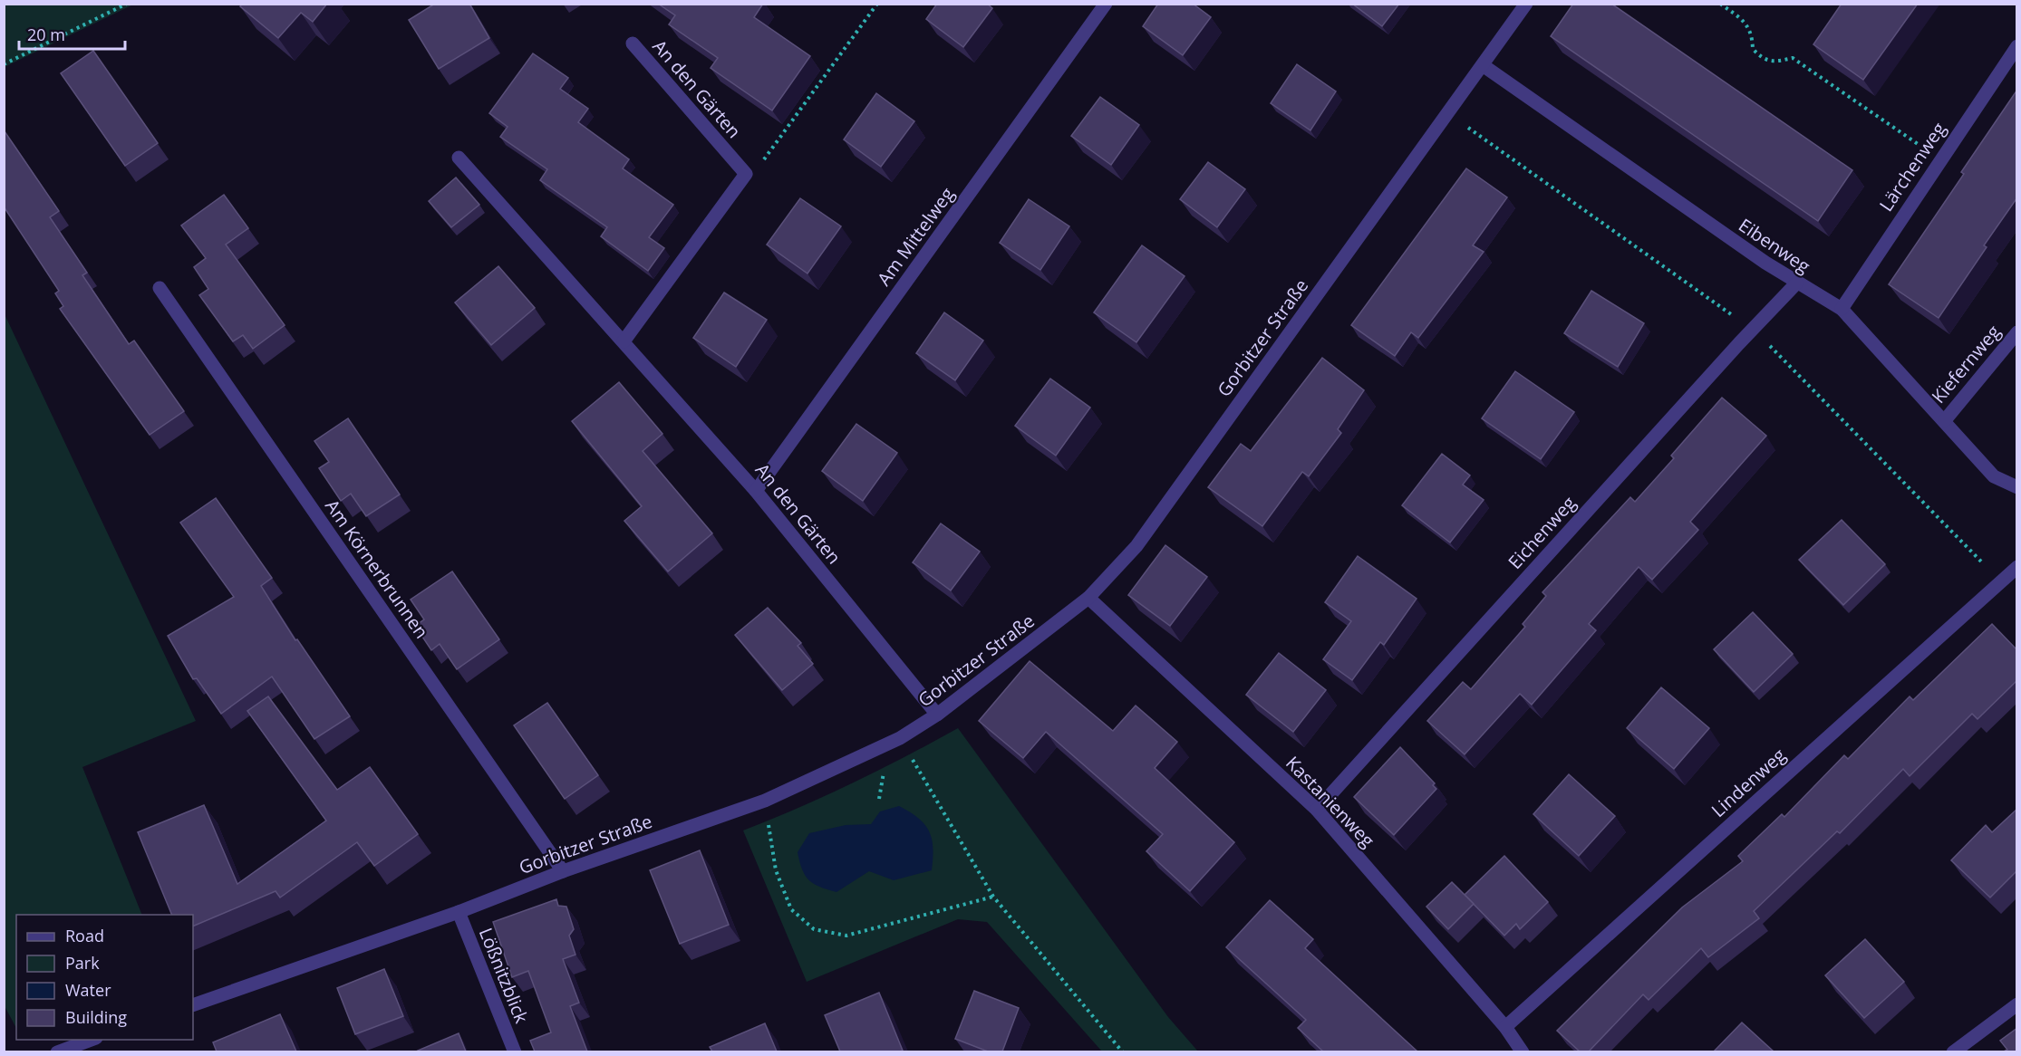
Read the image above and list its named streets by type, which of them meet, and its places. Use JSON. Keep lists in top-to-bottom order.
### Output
{
  "streets": {
    "street": [
      "An den Gärten",
      "Lärchenweg",
      "Am Mittelweg",
      "Eibenweg",
      "Gorbitzer Straße",
      "Kiefernweg",
      "Eichenweg",
      "Am Körnerbrunnen",
      "Lindenweg",
      "Kastanienweg",
      "Lößnitzblick"
    ]
  },
  "crossings": [
    ["An den Gärten", "Am Mittelweg"],
    ["An den Gärten", "Gorbitzer Straße"],
    ["Lärchenweg", "Eibenweg"],
    ["Eibenweg", "Gorbitzer Straße"],
    ["Eibenweg", "Kiefernweg"],
    ["Eibenweg", "Eichenweg"],
    ["Gorbitzer Straße", "Am Körnerbrunnen"],
    ["Gorbitzer Straße", "Kastanienweg"],
    ["Gorbitzer Straße", "Lößnitzblick"],
    ["Eichenweg", "Kastanienweg"],
    ["Lindenweg", "Kastanienweg"]
  ],
  "legend": [
    "Road",
    "Park",
    "Water",
    "Building"
  ],
  "scale_bar": "20 m"
}
